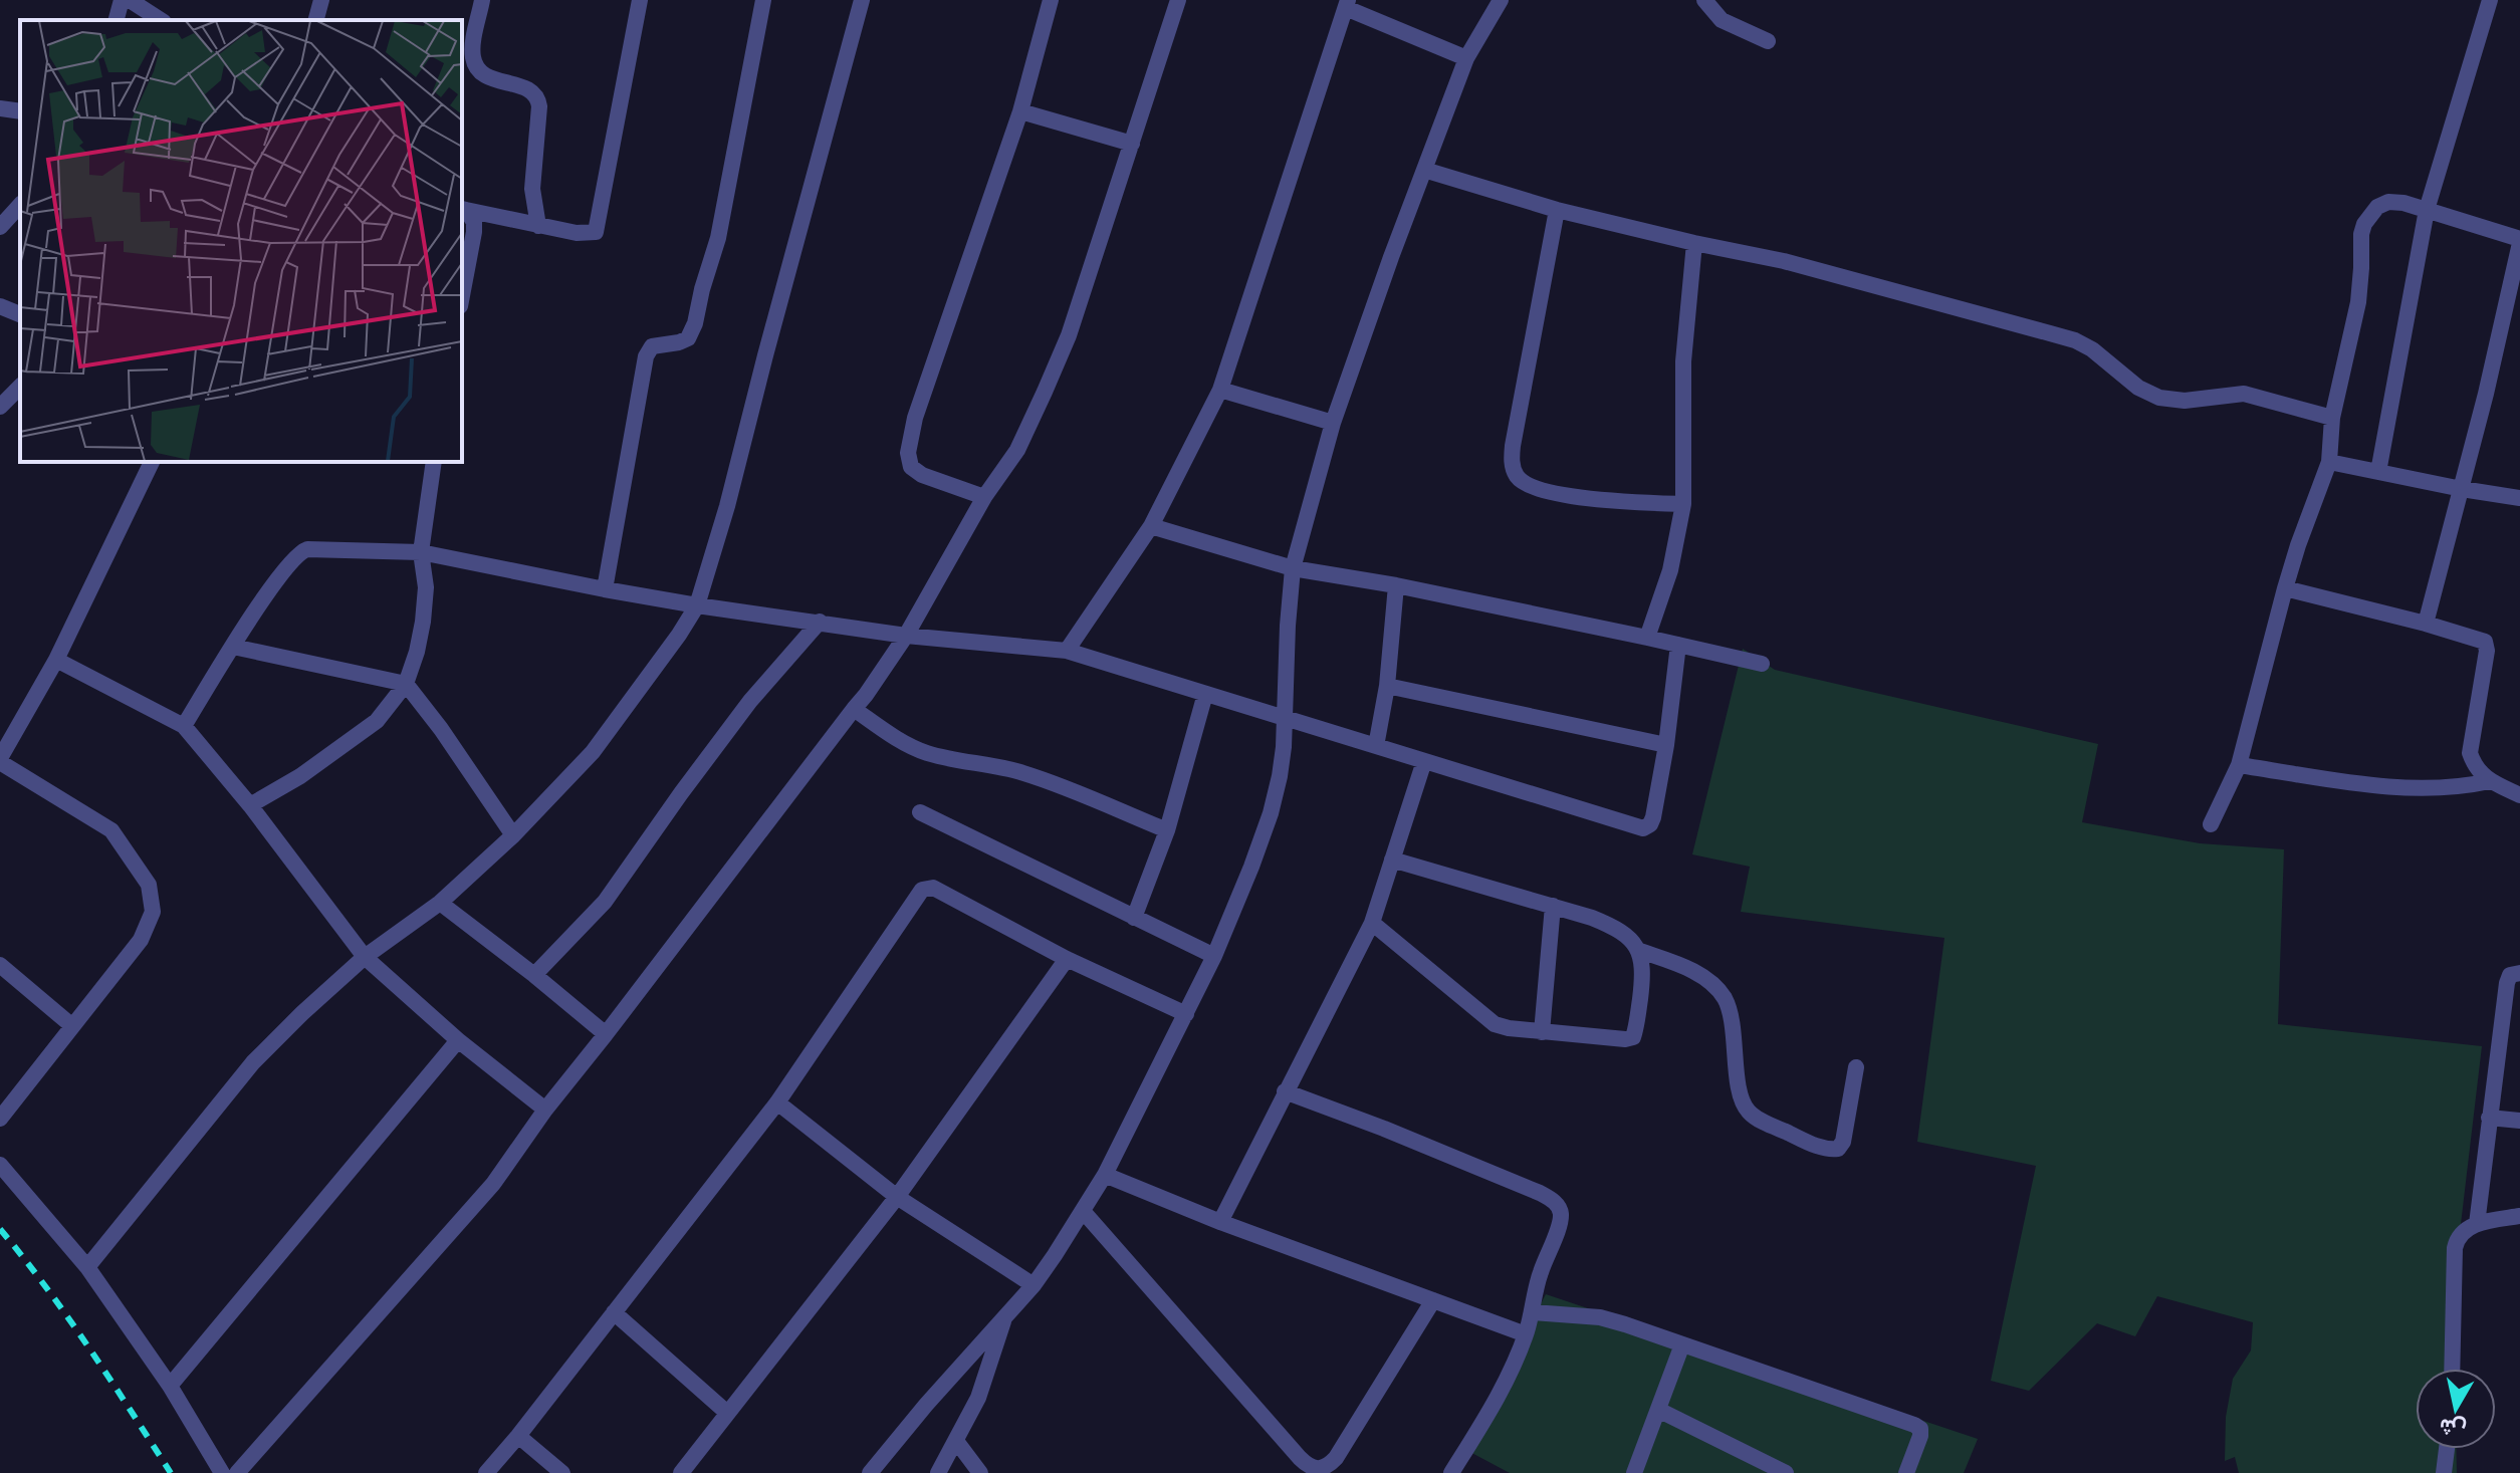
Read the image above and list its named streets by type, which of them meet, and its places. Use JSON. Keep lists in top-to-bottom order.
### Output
{
  "north": "bottom"
}
